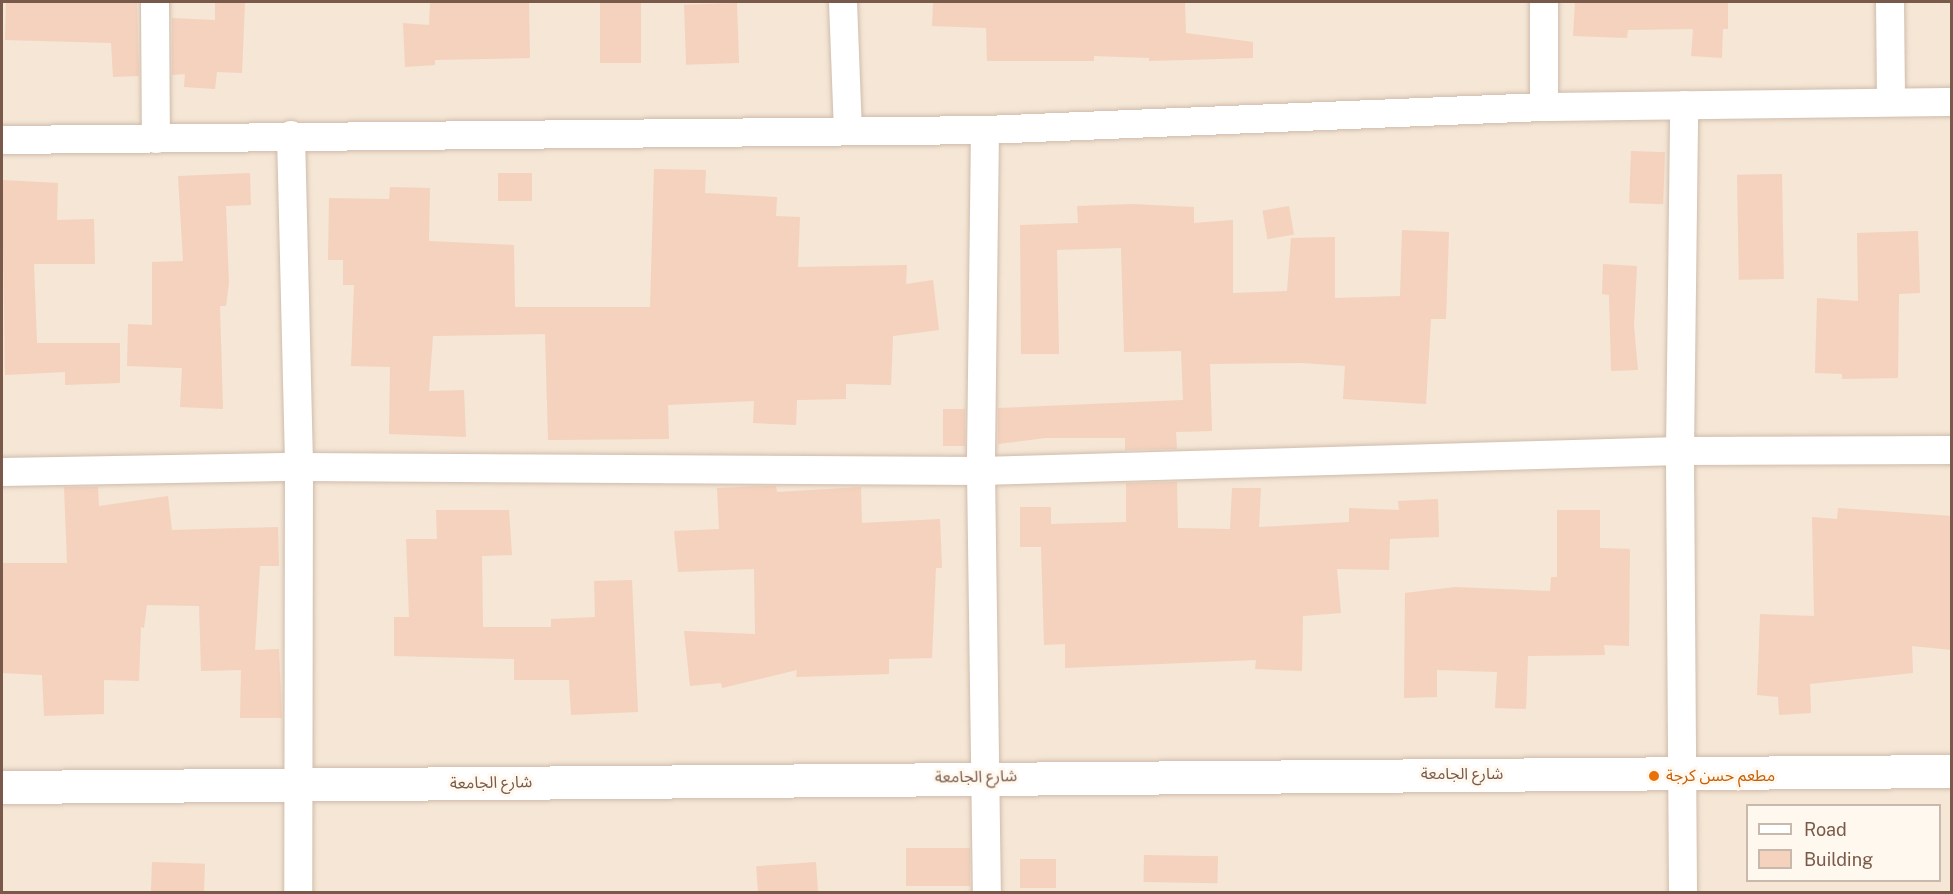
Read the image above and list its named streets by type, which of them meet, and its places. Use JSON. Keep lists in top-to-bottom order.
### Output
{
  "streets": {
    "street": ["شارع الجامعة"]
  },
  "places": ["مطعم حسن كرجة"],
  "legend": ["Road", "Building"]
}
